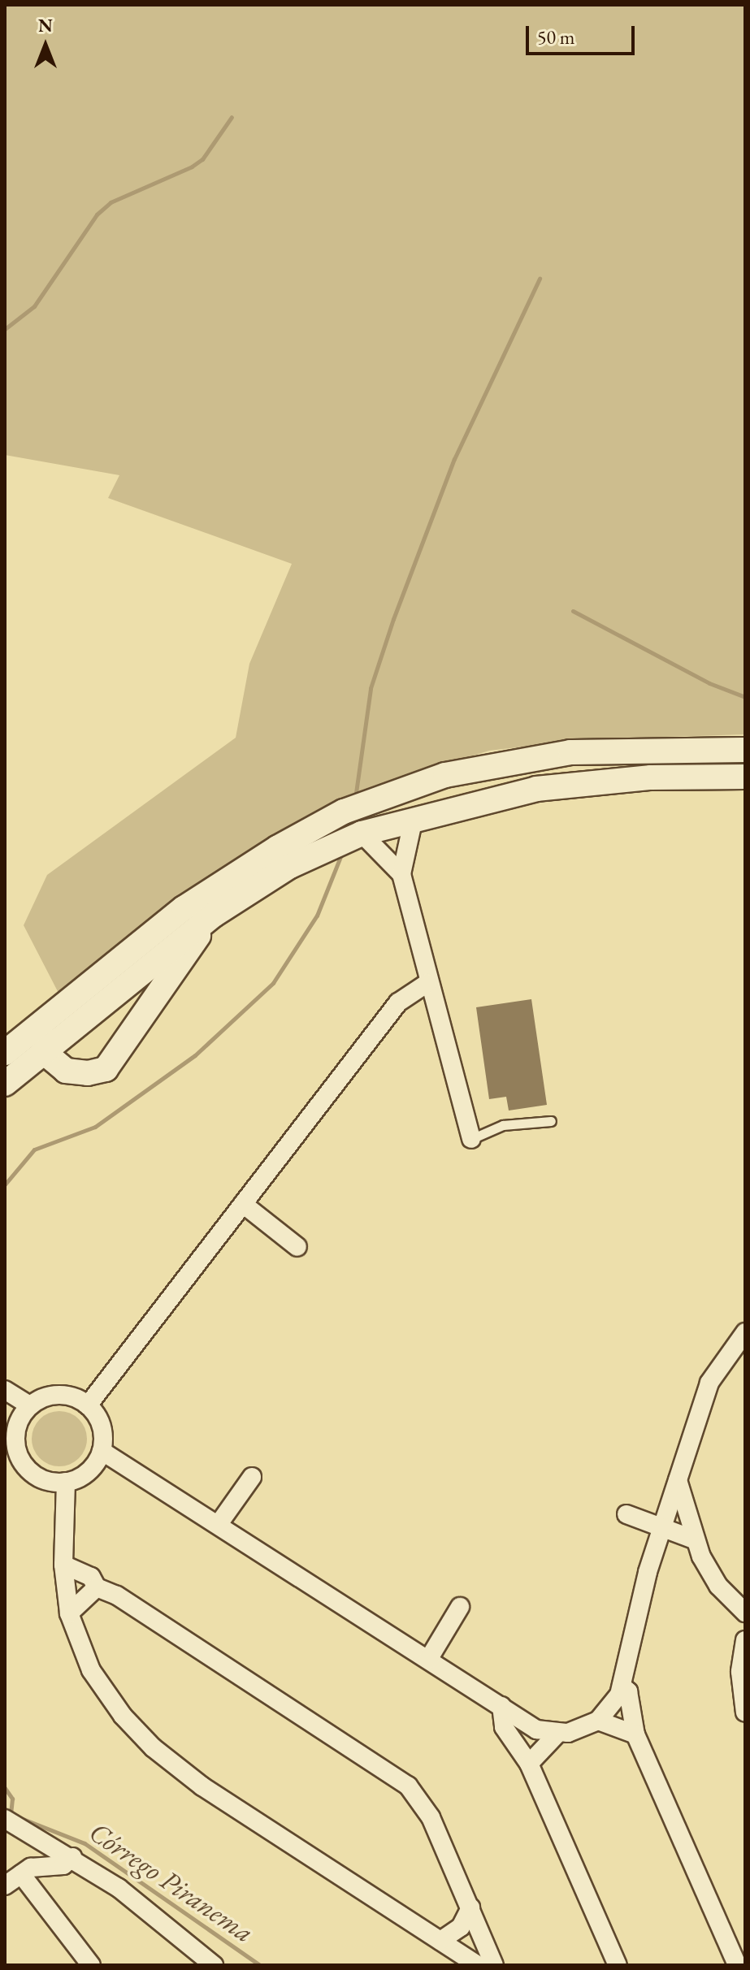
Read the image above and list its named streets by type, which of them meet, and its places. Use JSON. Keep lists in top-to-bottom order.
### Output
{
  "water": ["Córrego Piranema"],
  "scale_bar": "50 m",
  "north": "top"
}
